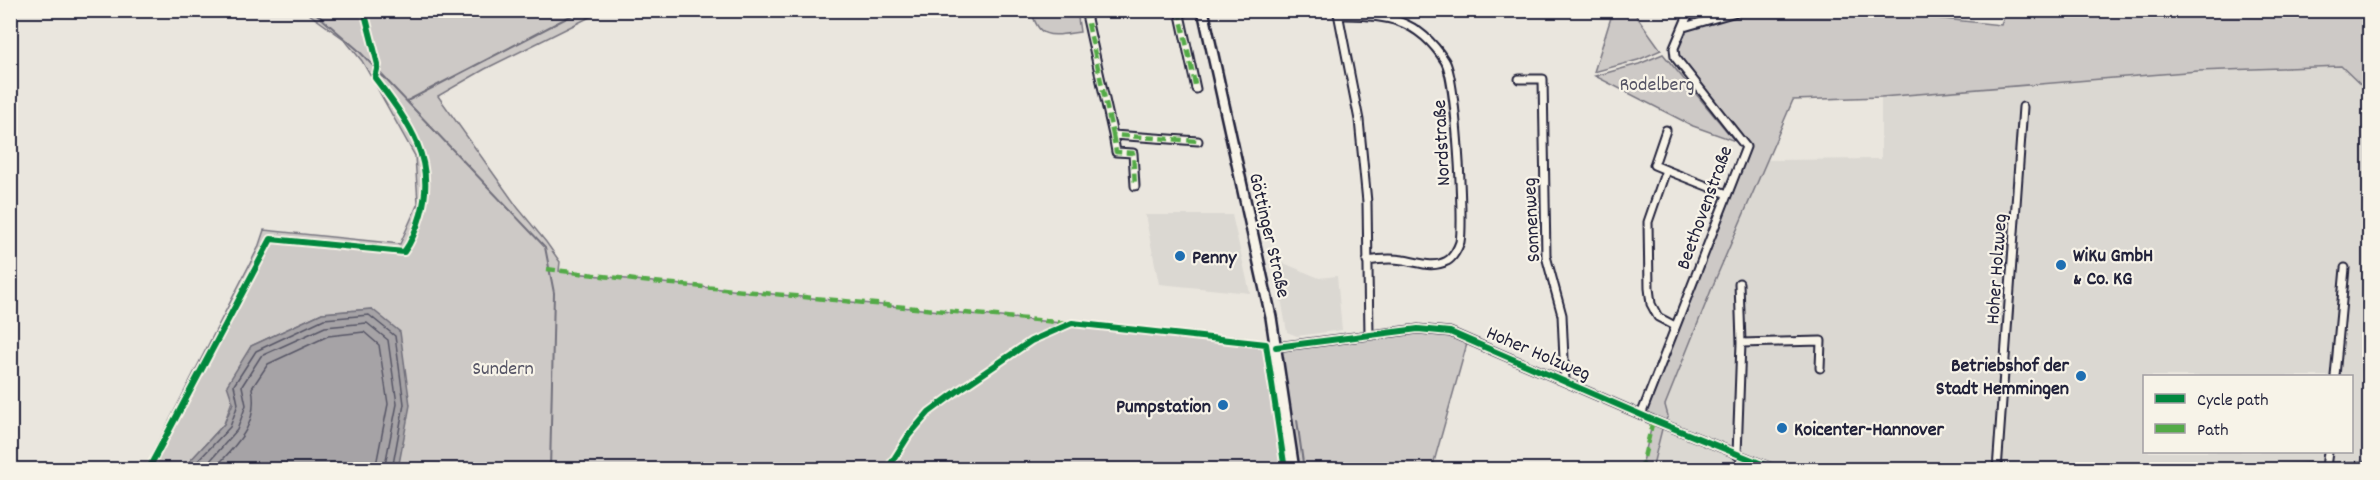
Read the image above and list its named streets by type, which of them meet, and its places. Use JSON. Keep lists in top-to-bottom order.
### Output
{
  "streets": {
    "street": [
      "Nordstraße",
      "Beethovenstraße",
      "Sonnenweg",
      "Göttinger Straße",
      "Hoher Holzweg"
    ]
  },
  "crossings": [
    ["Nordstraße", "Hoher Holzweg"],
    ["Beethovenstraße", "Hoher Holzweg"],
    ["Sonnenweg", "Hoher Holzweg"],
    ["Göttinger Straße", "Hoher Holzweg"]
  ],
  "parks": ["Rodelberg", "Sundern"],
  "places": [
    "Penny",
    "WiKu GmbH & Co. KG",
    "Betriebshof der Stadt Hemmingen",
    "Pumpstation",
    "Koicenter-Hannover"
  ],
  "legend": ["Cycle path", "Path"]
}
